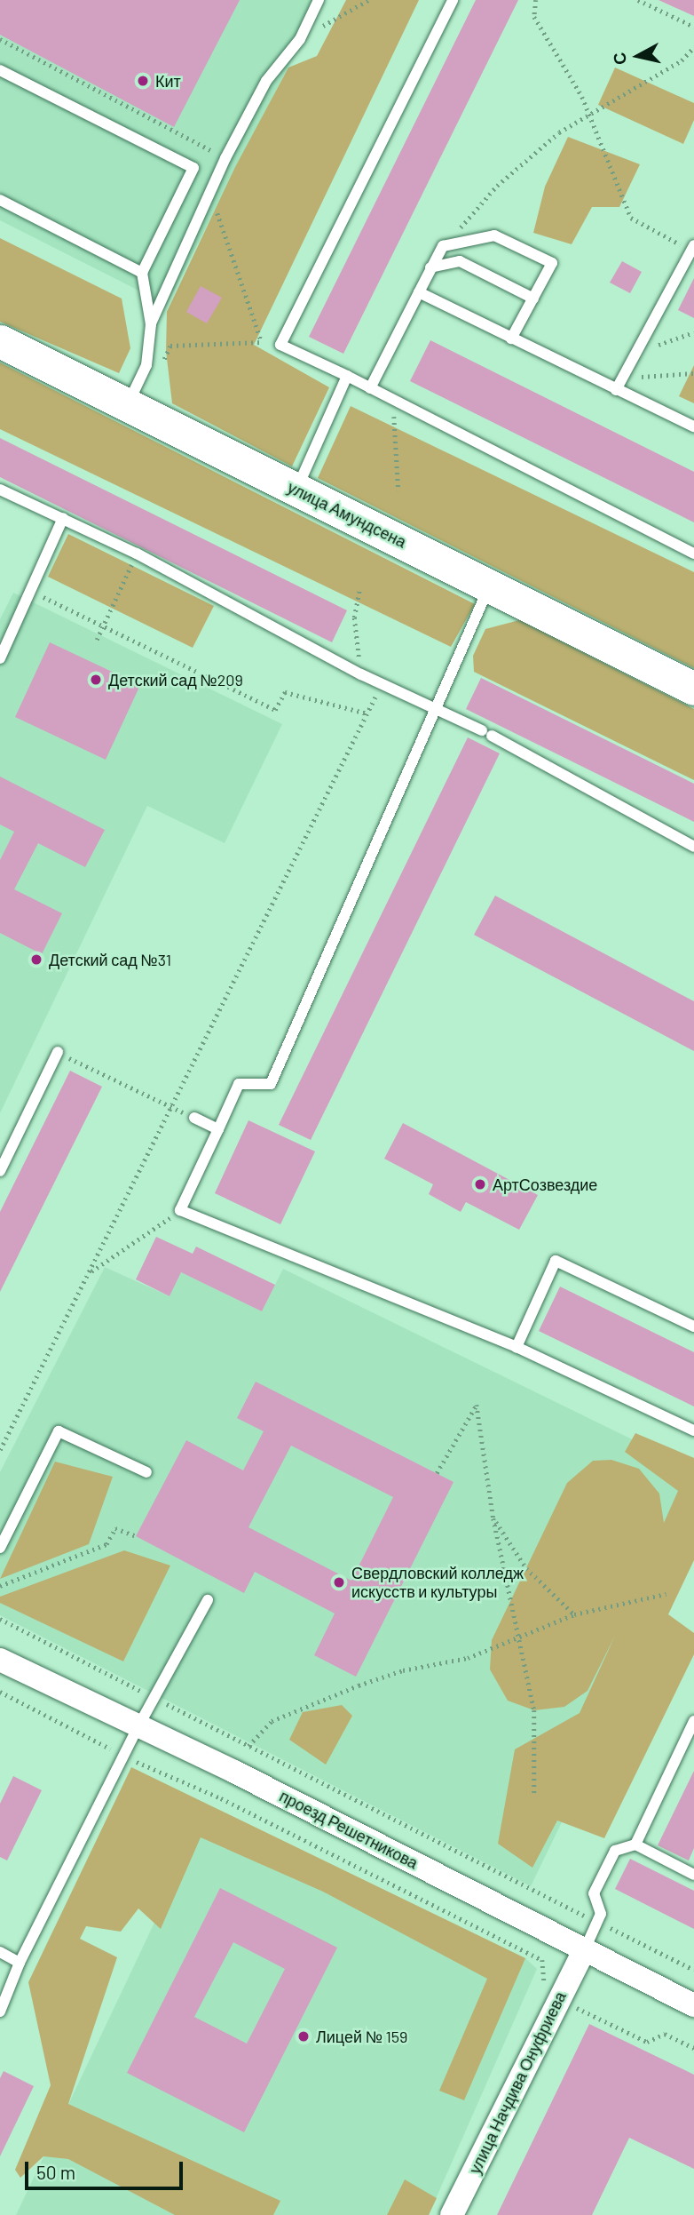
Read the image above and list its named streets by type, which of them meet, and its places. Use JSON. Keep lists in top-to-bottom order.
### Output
{
  "streets": {
    "main road": ["улица Амундсена"],
    "street": ["проезд Решетникова", "улица Начдива Онуфриева"]
  },
  "crossings": [
    ["проезд Решетникова", "улица Начдива Онуфриева"]
  ],
  "places": [
    "Кит",
    "Детский сад №209",
    "Детский сад №31",
    "АртСозвездие",
    "Свердловский колледж искусств и культуры",
    "Лицей № 159"
  ],
  "scale_bar": "50 m",
  "north": "left"
}
